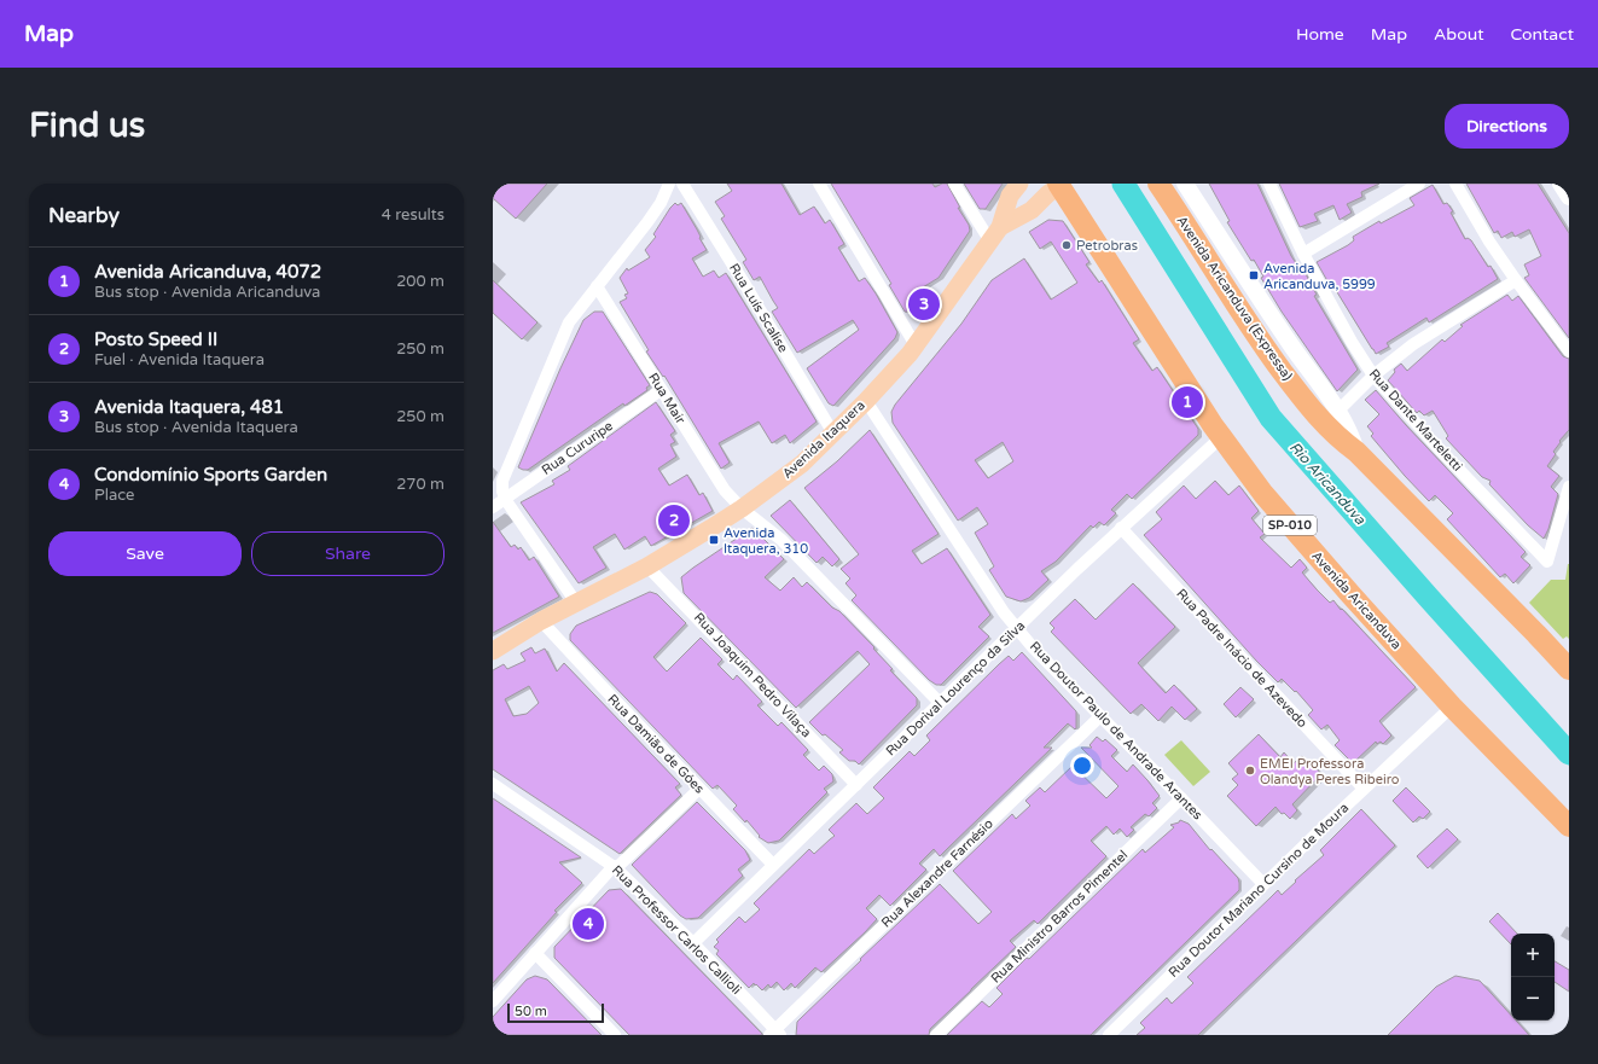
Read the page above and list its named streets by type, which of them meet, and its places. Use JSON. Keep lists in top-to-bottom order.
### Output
{
  "streets": {
    "highway": ["Avenida Aricanduva (Expressa)", "SP-010", "Avenida Aricanduva"],
    "main road": ["Avenida Itaquera"],
    "street": [
      "Rua Luís Scalise",
      "Rua Mair",
      "Rua Dante Marteletti",
      "Rua Cururipe",
      "Rua Padre Inácio de Azevedo",
      "Rua Joaquim Pedro Vilaça",
      "Rua Dorival Lourenço da Silva",
      "Rua Doutor Paulo de Andrade Arantes",
      "Rua Damião de Góes",
      "Rua Alexandre Farnésio",
      "Rua Doutor Mariano Cursino de Moura",
      "Rua Ministro Barros Pimentel",
      "Rua Professor Carlos Callioli"
    ]
  },
  "crossings": [
    ["Rua Luís Scalise", "Avenida Itaquera"],
    ["Rua Mair", "Avenida Itaquera"],
    ["Rua Mair", "Rua Cururipe"],
    ["Rua Mair", "Rua Dorival Lourenço da Silva"],
    ["Avenida Itaquera", "Avenida Aricanduva"],
    ["Avenida Itaquera", "Rua Joaquim Pedro Vilaça"],
    ["Avenida Itaquera", "Rua Doutor Paulo de Andrade Arantes"],
    ["Avenida Itaquera", "Rua Damião de Góes"],
    ["Avenida Aricanduva", "Rua Dorival Lourenço da Silva"],
    ["Avenida Aricanduva", "Rua Doutor Mariano Cursino de Moura"],
    ["Rua Padre Inácio de Azevedo", "Rua Dorival Lourenço da Silva"],
    ["Rua Padre Inácio de Azevedo", "Rua Doutor Mariano Cursino de Moura"],
    ["Rua Joaquim Pedro Vilaça", "Rua Dorival Lourenço da Silva"],
    ["Rua Dorival Lourenço da Silva", "Rua Doutor Paulo de Andrade Arantes"],
    ["Rua Dorival Lourenço da Silva", "Rua Damião de Góes"],
    ["Rua Dorival Lourenço da Silva", "Rua Professor Carlos Callioli"],
    ["Rua Doutor Paulo de Andrade Arantes", "Rua Alexandre Farnésio"],
    ["Rua Doutor Paulo de Andrade Arantes", "Rua Doutor Mariano Cursino de Moura"],
    ["Rua Doutor Paulo de Andrade Arantes", "Rua Ministro Barros Pimentel"],
    ["Rua Alexandre Farnésio", "Rua Professor Carlos Callioli"]
  ],
  "water": ["Rio Aricanduva"],
  "places": {
    "other": ["Petrobras", "EMEI Professora Olandya Peres Ribeiro"],
    "transit": ["Avenida Aricanduva, 5999", "Avenida Itaquera, 310"]
  },
  "scale_bar": "50 m",
  "page": {
    "header": "Map",
    "nav": [
      "Home",
      "Map",
      "About",
      "Contact"
    ],
    "buttons": [
      "Directions",
      ["Save", "Share"]
    ],
    "title": "Find us",
    "heading": ["Nearby", "4 results"],
    "list": [
      {
        "mark": "1",
        "name": "Avenida Aricanduva, 4072",
        "note": "Bus stop · Avenida Aricanduva",
        "value": "200 m"
      },
      {
        "mark": "2",
        "name": "Posto Speed II",
        "note": "Fuel · Avenida Itaquera",
        "value": "250 m"
      },
      {
        "mark": "3",
        "name": "Avenida Itaquera, 481",
        "note": "Bus stop · Avenida Itaquera",
        "value": "250 m"
      },
      {
        "mark": "4",
        "name": "Condomínio Sports Garden",
        "note": "Place",
        "value": "270 m"
      }
    ],
    "pins": [
      "3",
      "1",
      "2",
      "4"
    ],
    "map_buttons": ["+", "−"],
    "scale": "50 m"
  }
}
